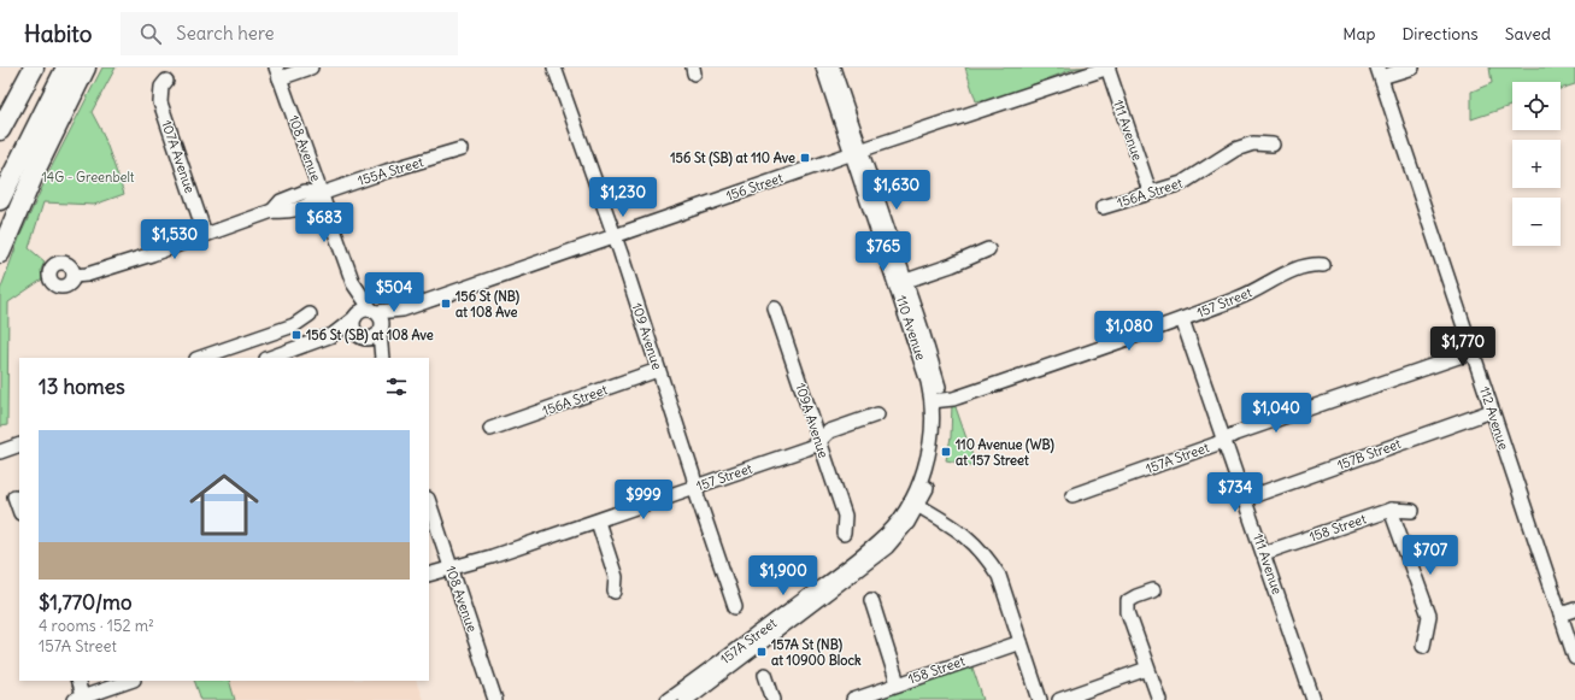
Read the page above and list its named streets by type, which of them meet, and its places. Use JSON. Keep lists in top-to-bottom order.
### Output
{
  "streets": {
    "street": [
      "111 Avenue",
      "108 Avenue",
      "107A Avenue",
      "155A Street",
      "156 Street",
      "156A Street",
      "157 Street",
      "110 Avenue",
      "109 Avenue",
      "112 Avenue",
      "109A Avenue",
      "157B Street",
      "157A Street",
      "158 Street"
    ]
  },
  "crossings": [
    ["111 Avenue", "156 Street"],
    ["111 Avenue", "156A Street"],
    ["111 Avenue", "157 Street"],
    ["111 Avenue", "157B Street"],
    ["111 Avenue", "157A Street"],
    ["111 Avenue", "158 Street"],
    ["108 Avenue", "155A Street"],
    ["108 Avenue", "156 Street"],
    ["108 Avenue", "157 Street"],
    ["107A Avenue", "155A Street"],
    ["156 Street", "110 Avenue"],
    ["156 Street", "109 Avenue"],
    ["156A Street", "109 Avenue"],
    ["157 Street", "110 Avenue"],
    ["157 Street", "109 Avenue"],
    ["157 Street", "109A Avenue"],
    ["110 Avenue", "157A Street"],
    ["112 Avenue", "157B Street"],
    ["112 Avenue", "157A Street"]
  ],
  "parks": ["14G - Greenbelt"],
  "places": {
    "transit": [
      "156 St (SB) at 110 Ave",
      "156 St (NB) at 108 Ave",
      "156 St (SB) at 108 Ave",
      "110 Avenue (WB) at 157 Street",
      "157A St (NB) at 10900 Block"
    ]
  },
  "page": {
    "header": "Habito",
    "search": "Search here",
    "nav": ["Map", "Directions", "Saved"],
    "map_buttons": ["+", "−"],
    "price": [
      "$1,630",
      "$1,230",
      "$683",
      "$1,530",
      "$765",
      "$504",
      "$1,080",
      "$1,770",
      "$1,040",
      "$734",
      "$999",
      "$707",
      "$1,900"
    ],
    "heading": "13 homes",
    "list": [
      {
        "name": "$1,770/mo",
        "note": "4 rooms · 152 m² · 157A Street"
      }
    ]
  }
}
